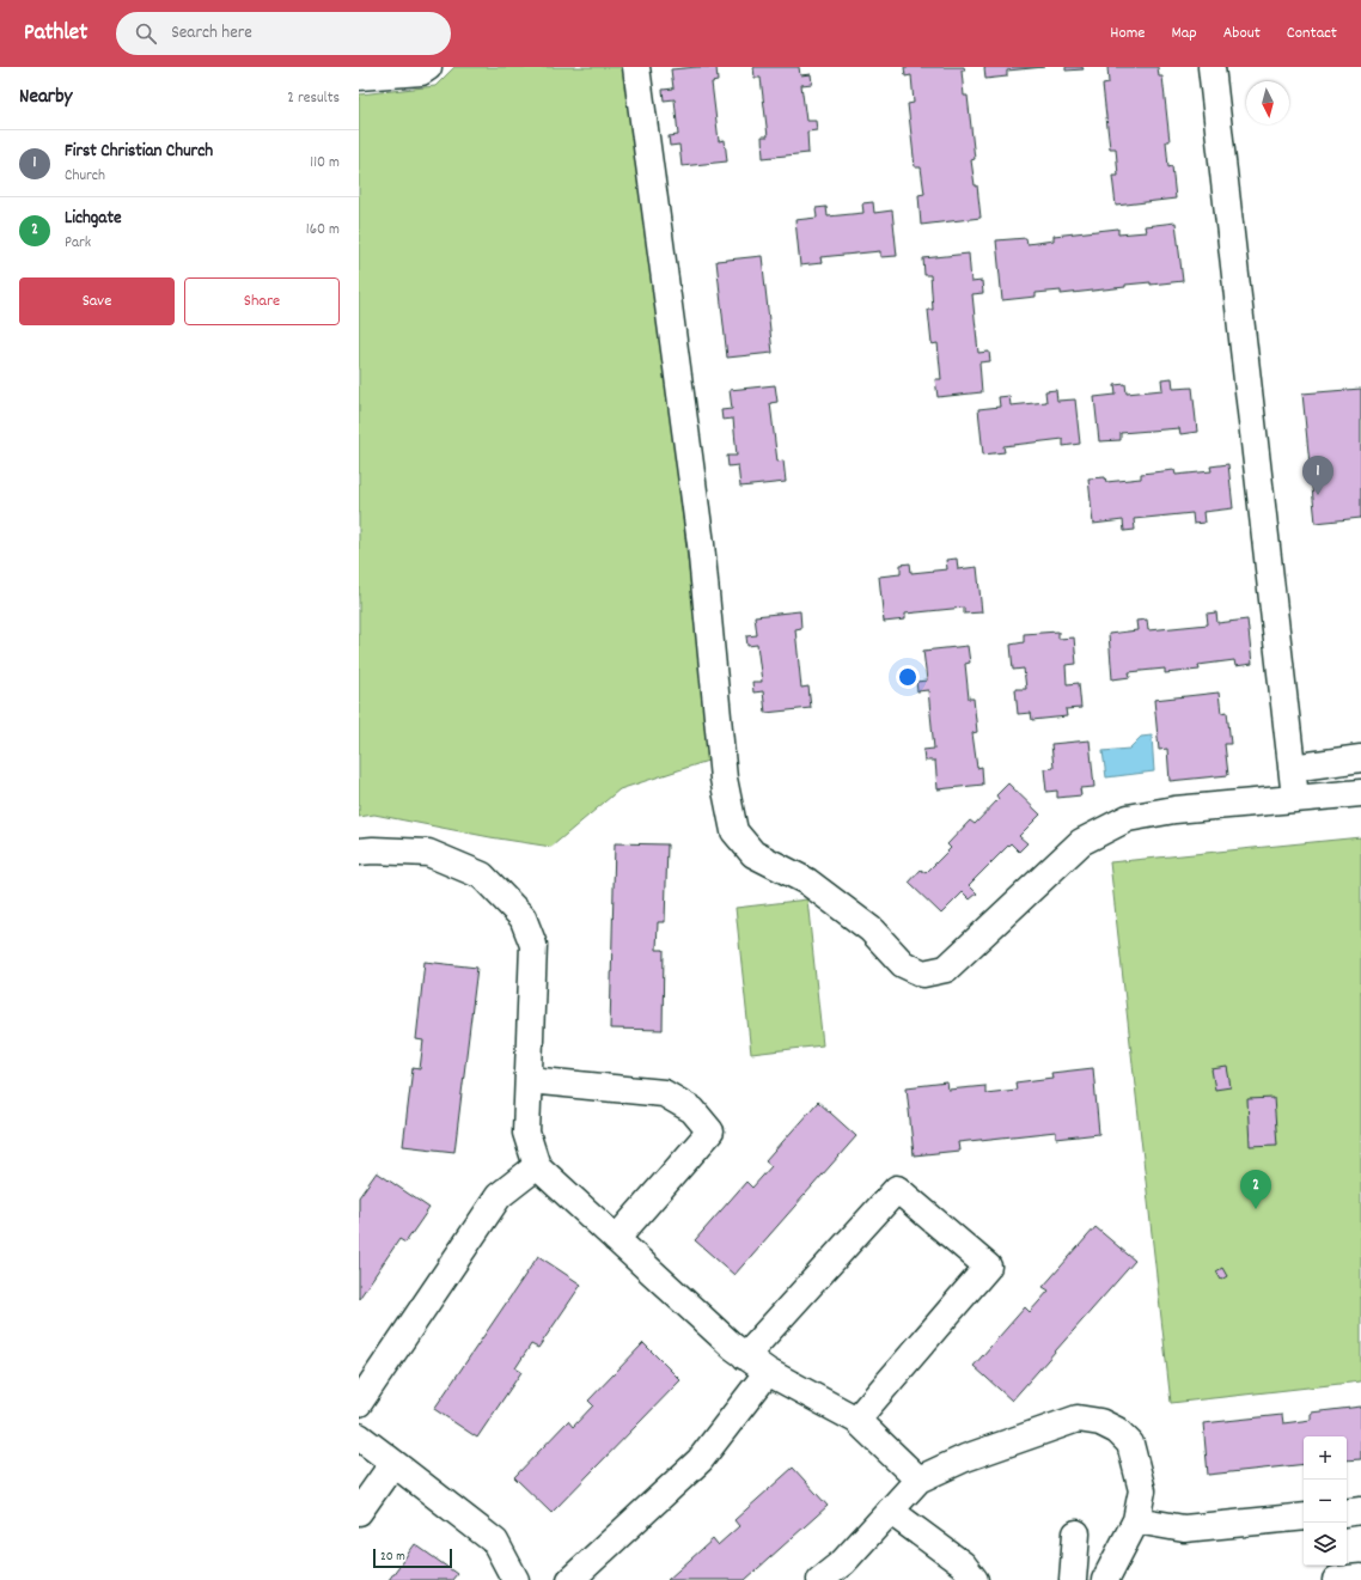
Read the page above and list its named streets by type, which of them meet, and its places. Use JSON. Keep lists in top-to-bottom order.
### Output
{
  "scale_bar": "20 m",
  "north": "bottom",
  "page": {
    "header": "Pathlet",
    "search": "Search here",
    "nav": [
      "Home",
      "Map",
      "About",
      "Contact"
    ],
    "heading": ["Nearby", "2 results"],
    "list": [
      {
        "mark": "1",
        "name": "First Christian Church",
        "note": "Church",
        "value": "110 m"
      },
      {
        "mark": "2",
        "name": "Lichgate",
        "note": "Park",
        "value": "160 m"
      }
    ],
    "buttons": ["Save", "Share"],
    "pins": ["1", "2"],
    "map_buttons": ["+", "−"],
    "scale": "20 m"
  }
}
